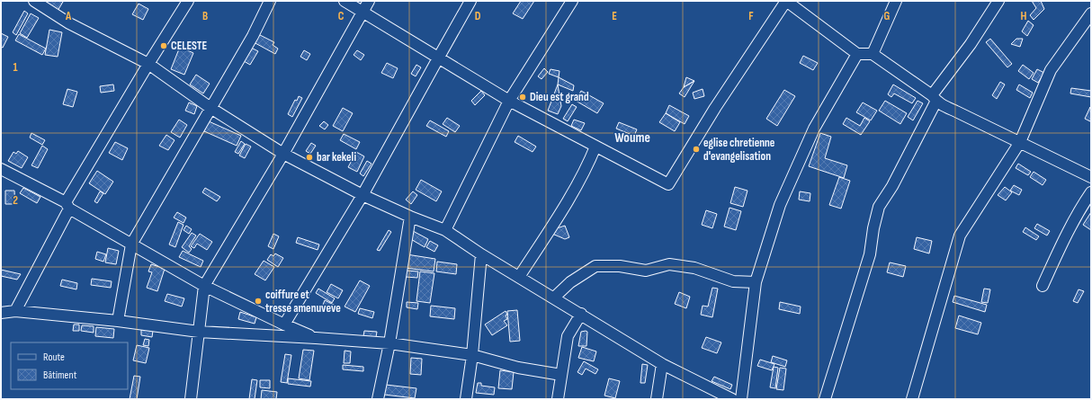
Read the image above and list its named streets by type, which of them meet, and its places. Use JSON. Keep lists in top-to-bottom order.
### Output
{
  "districts": ["Woume"],
  "places": [
    "CELESTE",
    "Dieu est grand",
    "eglise chretienne d'evangelisation",
    "bar kekeli",
    "coiffure et tresse amenuveve"
  ],
  "legend": ["Route", "Bâtiment"],
  "grid": {
    "columns": [
      "A",
      "B",
      "C",
      "D",
      "E",
      "F",
      "G",
      "H"
    ],
    "rows": ["1", "2"]
  }
}
